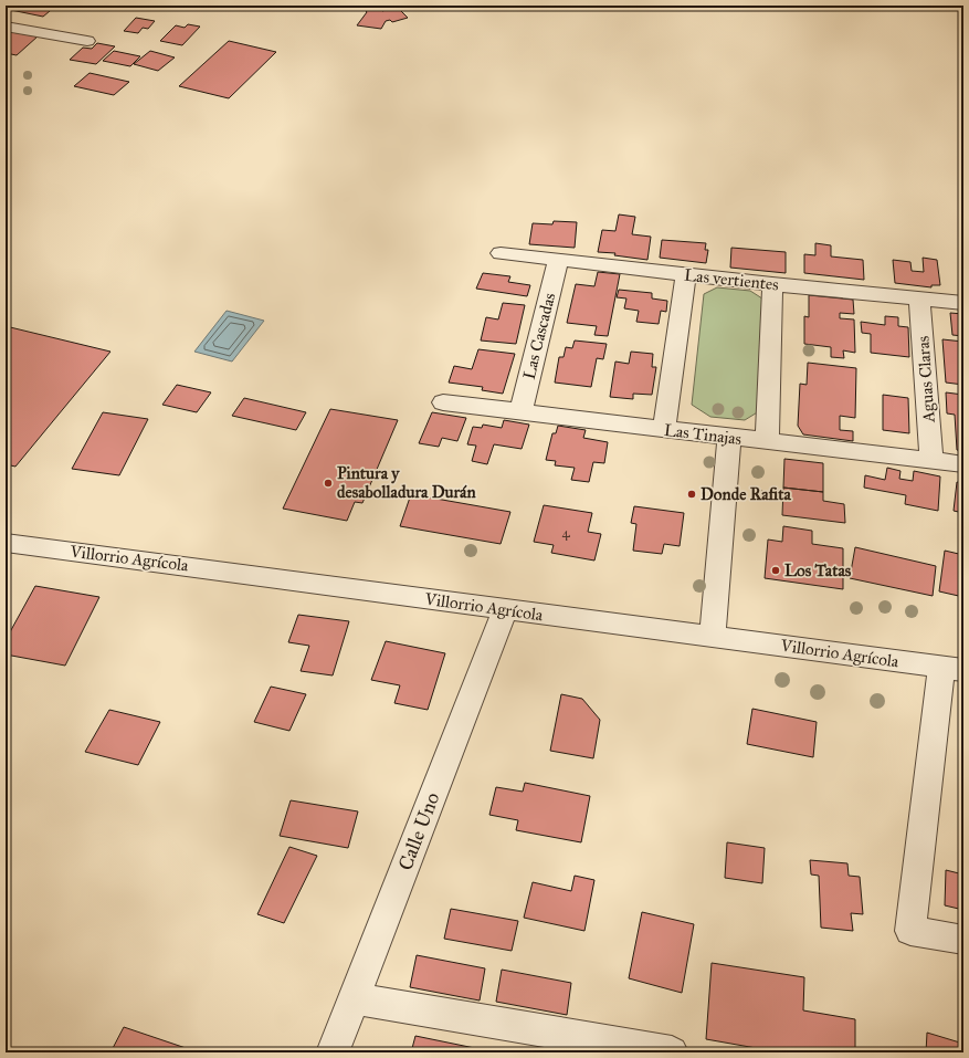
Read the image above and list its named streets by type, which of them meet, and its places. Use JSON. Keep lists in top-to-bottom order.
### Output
{
  "streets": {
    "street": [
      "Las vertientes",
      "Las Cascadas",
      "Aguas Claras",
      "Las Tinajas",
      "Villorrio Agrícola",
      "Calle Uno"
    ]
  },
  "crossings": [
    ["Las vertientes", "Las Cascadas"],
    ["Las vertientes", "Aguas Claras"],
    ["Las Cascadas", "Las Tinajas"],
    ["Aguas Claras", "Las Tinajas"],
    ["Villorrio Agrícola", "Calle Uno"]
  ],
  "places": ["Pintura y desabolladura Durán", "Donde Rafita", "Los Tatas"],
  "house_numbers": ["4"]
}
